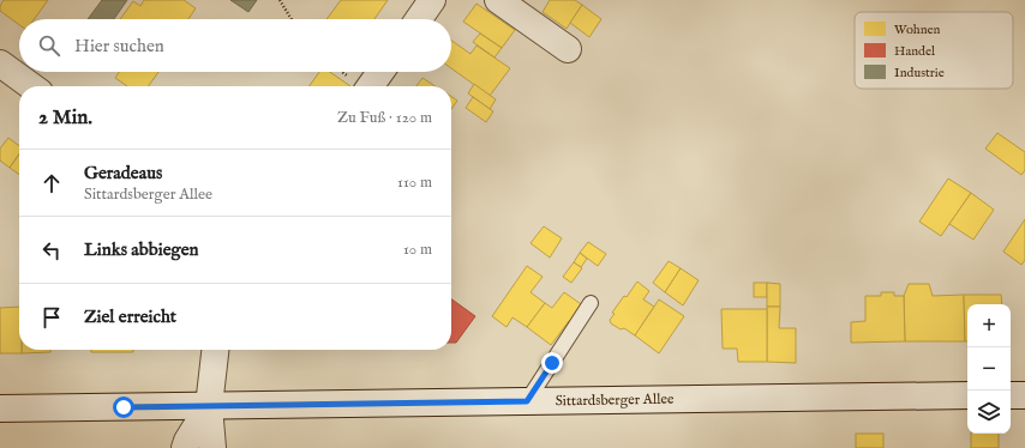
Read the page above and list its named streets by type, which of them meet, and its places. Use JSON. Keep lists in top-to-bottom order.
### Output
{
  "streets": {
    "main road": ["Sittardsberger Allee"]
  },
  "legend": ["Wohnen", "Handel", "Industrie"],
  "page": {
    "search": "Hier suchen",
    "heading": ["2 Min.", "Zu Fuß · 120 m"],
    "list": [
      ["Geradeaus", "Sittardsberger Allee", "110 m"],
      ["Links abbiegen", "10 m"],
      "Ziel erreicht"
    ],
    "map_buttons": ["+", "−"]
  }
}
